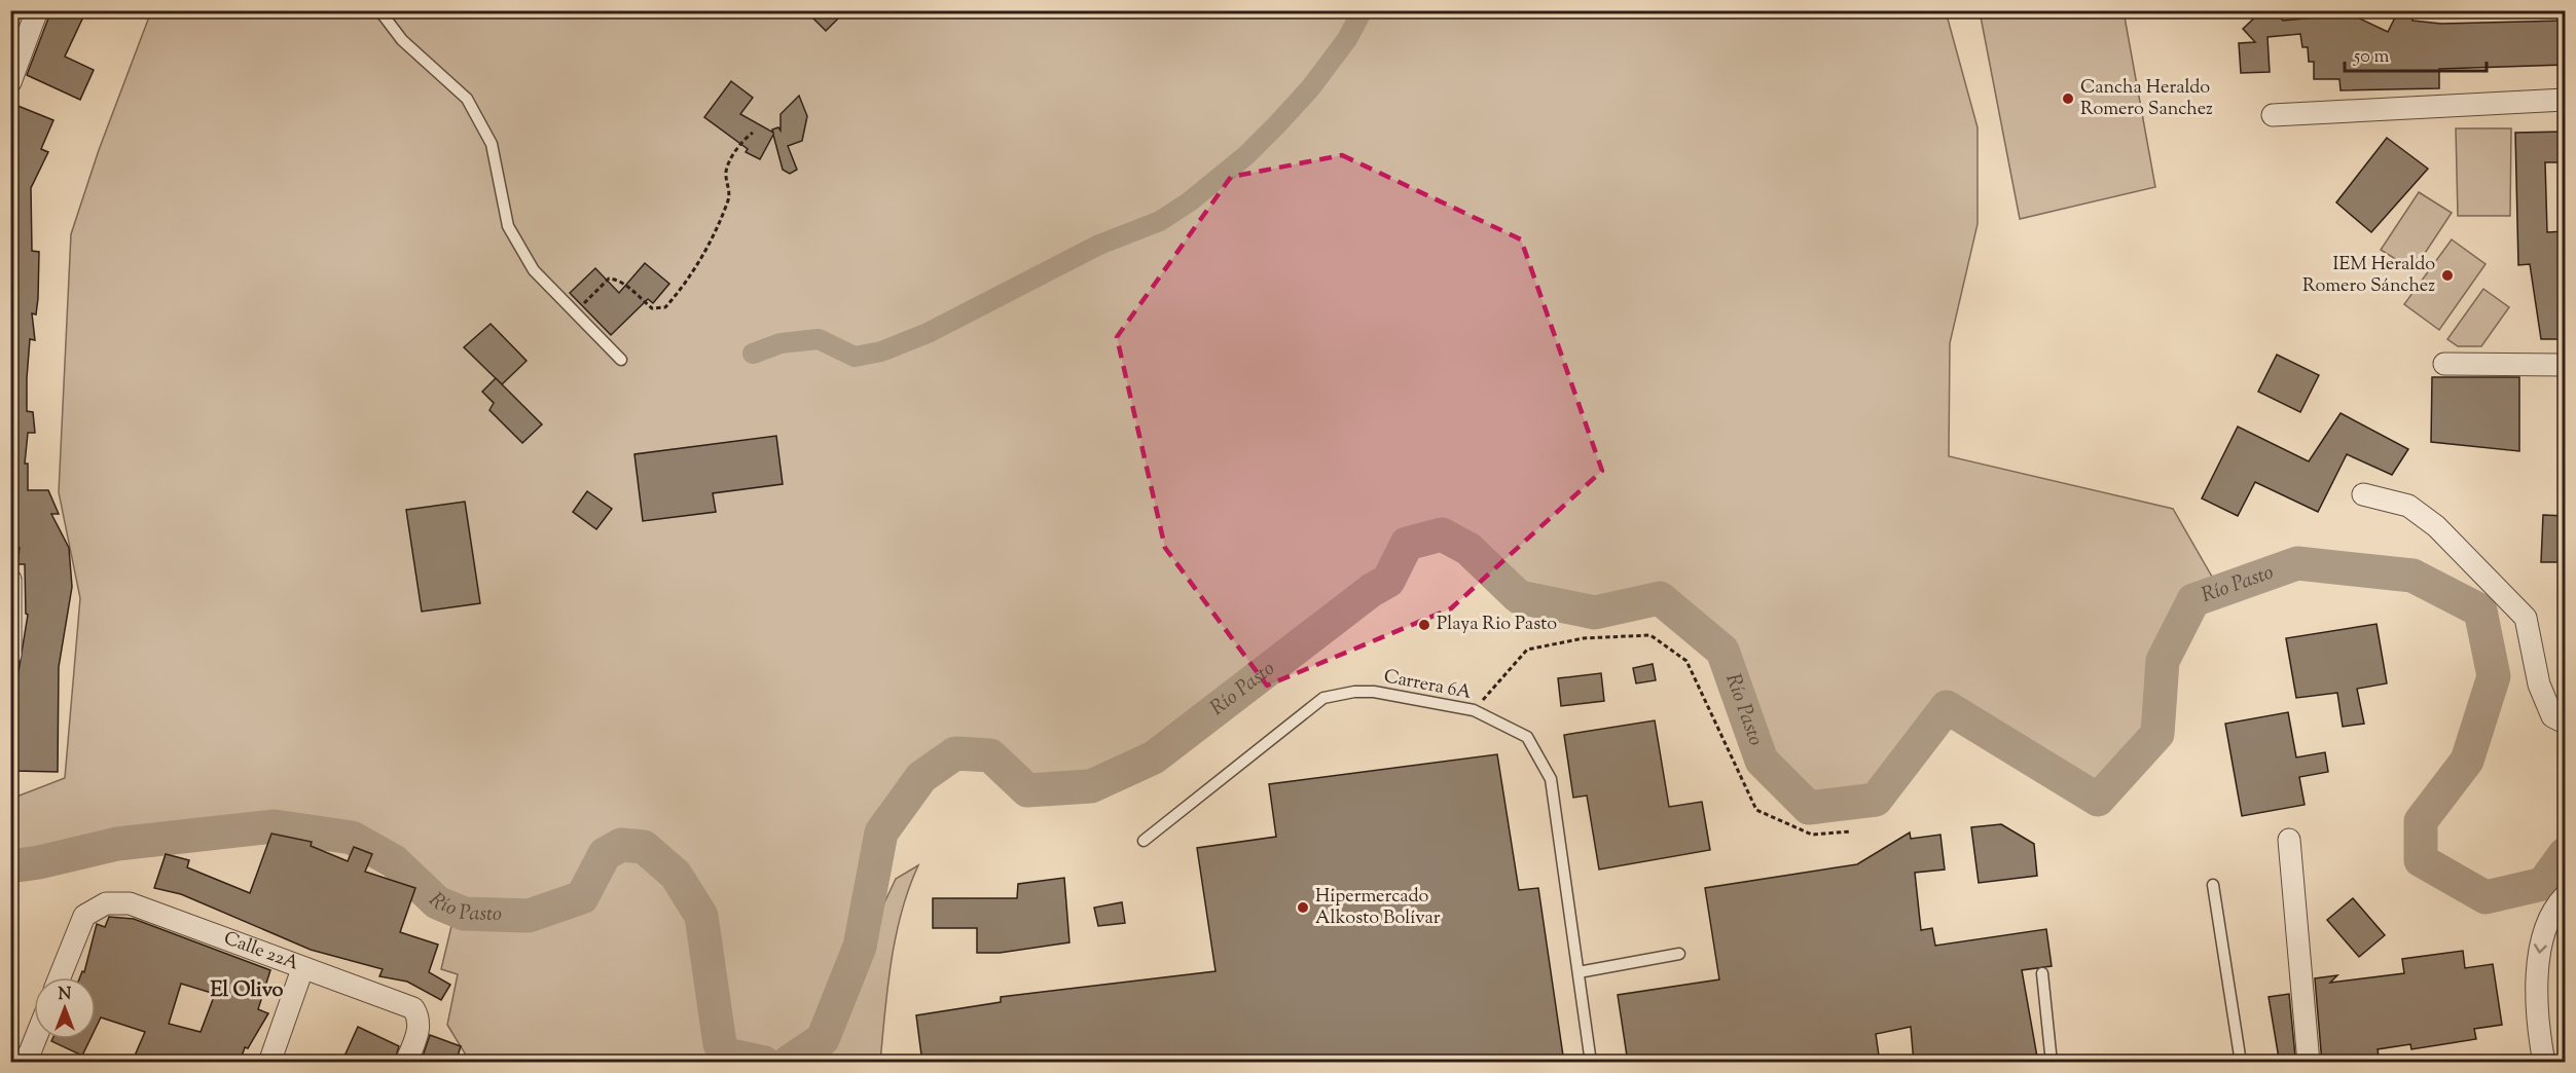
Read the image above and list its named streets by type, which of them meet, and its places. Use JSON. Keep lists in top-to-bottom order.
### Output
{
  "streets": {
    "street": ["Calle 22A"],
    "lane": ["Carrera 6A"]
  },
  "districts": ["El Olivo"],
  "water": ["Río Pasto"],
  "places": [
    "Cancha Heraldo Romero Sanchez",
    "IEM Heraldo Romero Sánchez",
    "Playa Rio Pasto",
    "Hipermercado Alkosto Bolívar"
  ],
  "scale_bar": "50 m",
  "north": "top"
}
